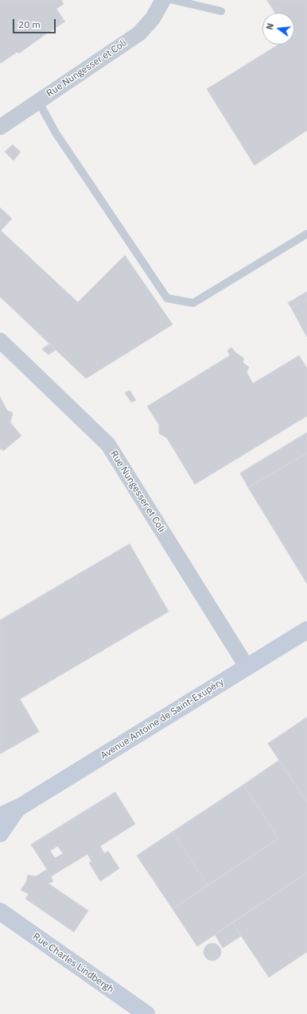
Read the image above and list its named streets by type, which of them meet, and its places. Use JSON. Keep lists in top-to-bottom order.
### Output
{
  "streets": {
    "street": ["Rue Nungesser et Coli", "Avenue Antoine de Saint-Exupéry", "Rue Charles Lindbergh"]
  },
  "crossings": [
    ["Rue Nungesser et Coli", "Avenue Antoine de Saint-Exupéry"]
  ],
  "scale_bar": "20 m",
  "north": "left"
}
